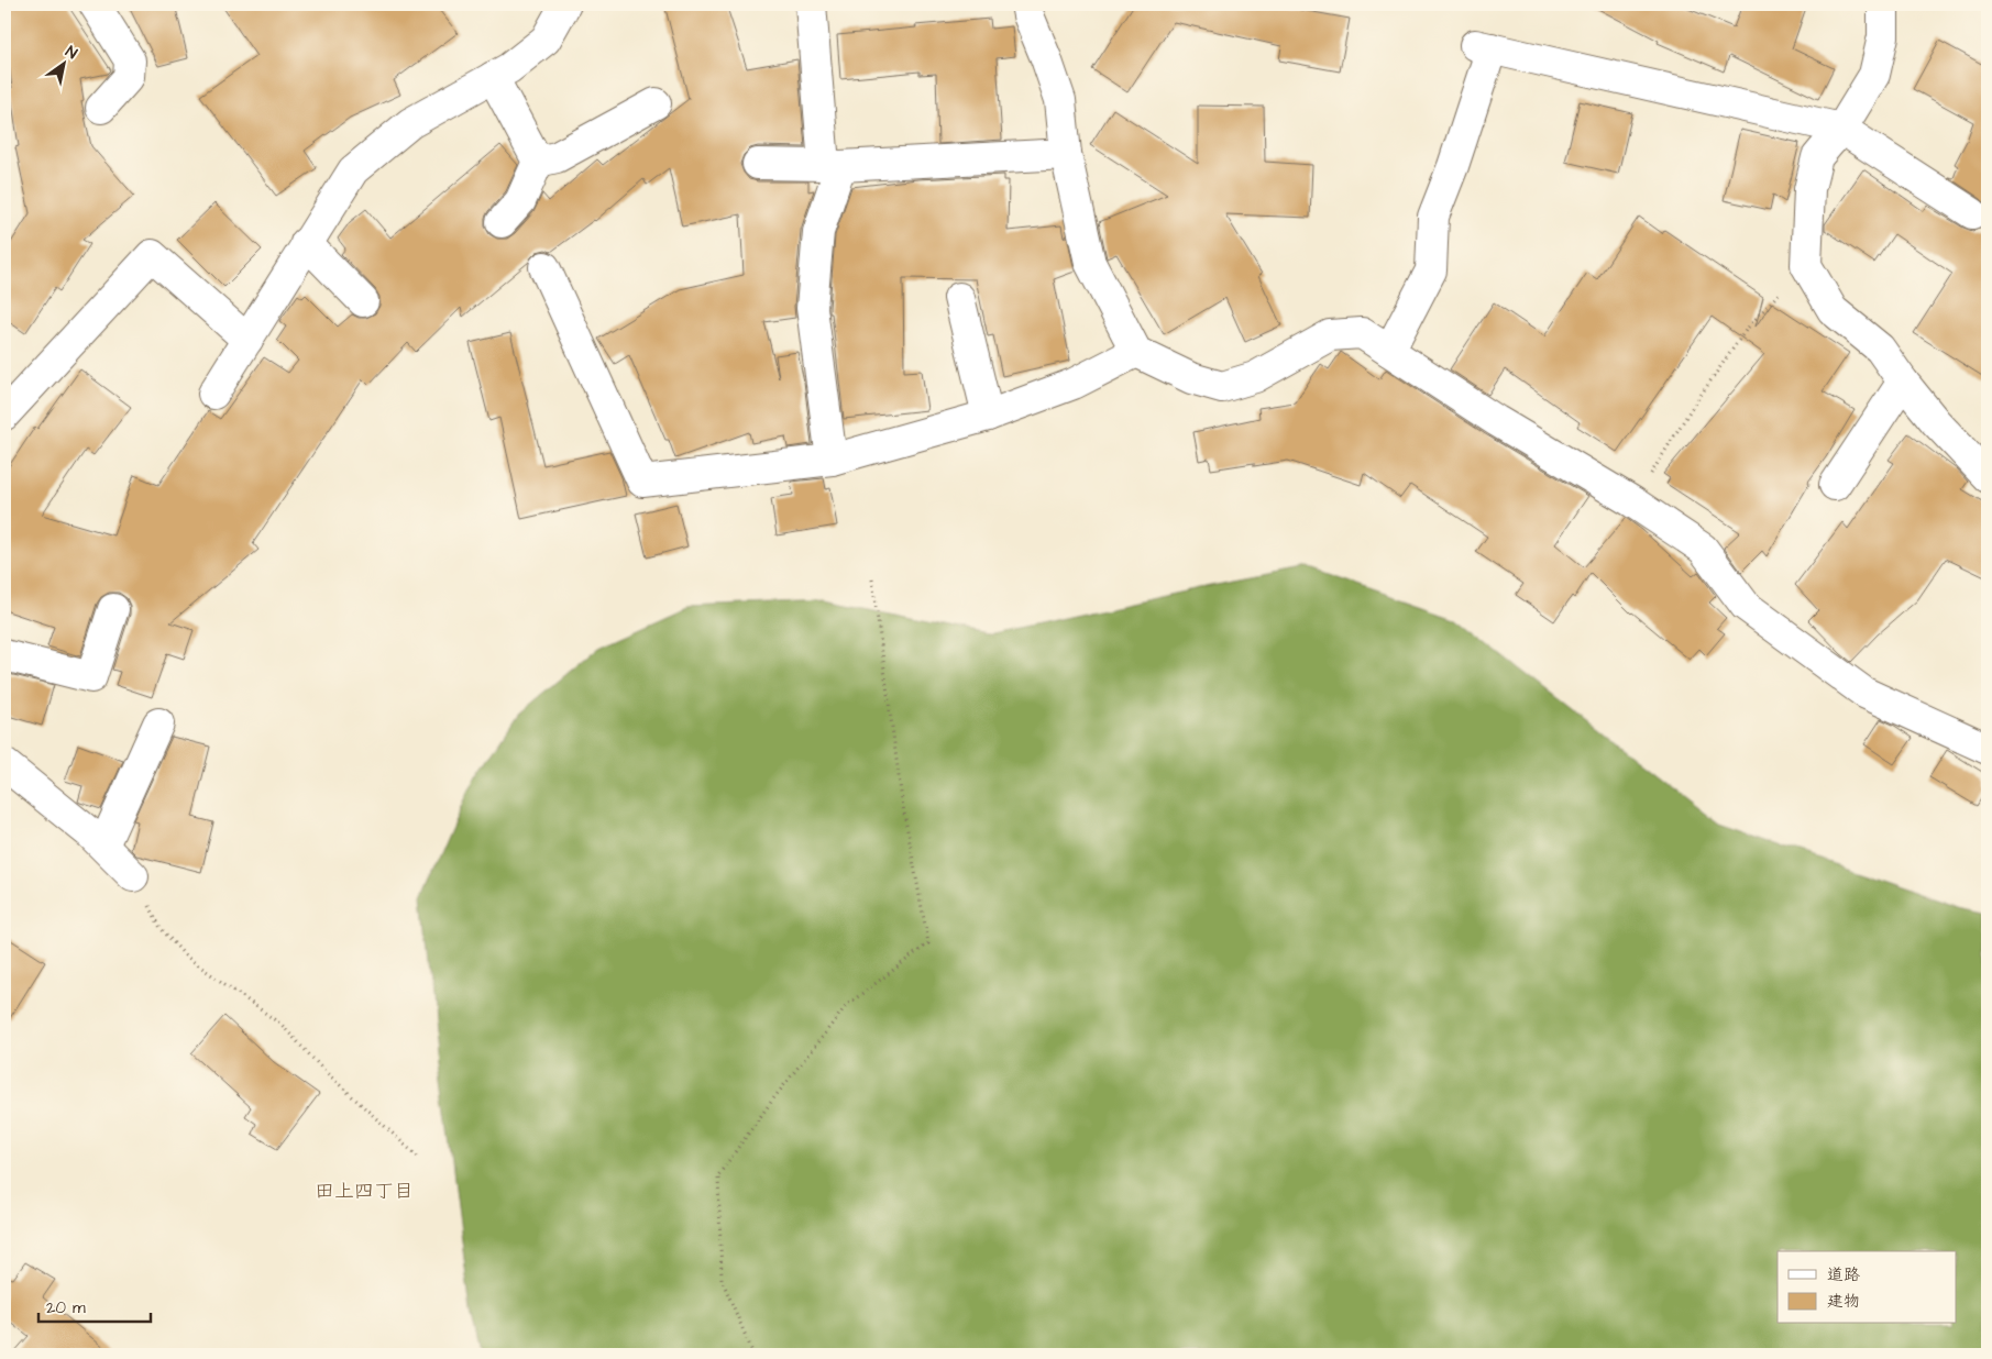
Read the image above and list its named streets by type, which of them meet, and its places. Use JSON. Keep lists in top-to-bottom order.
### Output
{
  "districts": ["田上四丁目"],
  "legend": ["道路", "建物"],
  "scale_bar": "20 m",
  "north": "top right"
}
